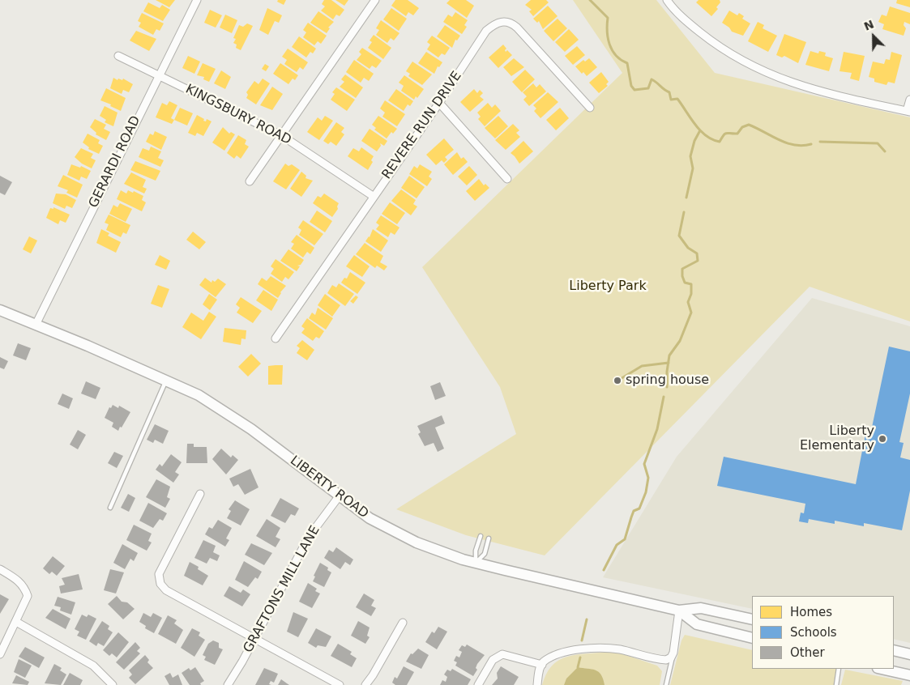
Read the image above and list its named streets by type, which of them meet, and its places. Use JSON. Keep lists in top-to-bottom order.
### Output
{
  "streets": {
    "main road": ["LIBERTY ROAD"],
    "street": [
      "KINGSBURY ROAD",
      "REVERE RUN DRIVE",
      "GERARDI ROAD",
      "GRAFTONS MILL LANE"
    ]
  },
  "crossings": [
    ["KINGSBURY ROAD", "REVERE RUN DRIVE"],
    ["KINGSBURY ROAD", "GERARDI ROAD"],
    ["GERARDI ROAD", "LIBERTY ROAD"],
    ["LIBERTY ROAD", "GRAFTONS MILL LANE"]
  ],
  "parks": ["Liberty Park"],
  "places": ["spring house", "Liberty Elementary"],
  "legend": ["Homes", "Schools", "Other"],
  "north": "top left"
}
